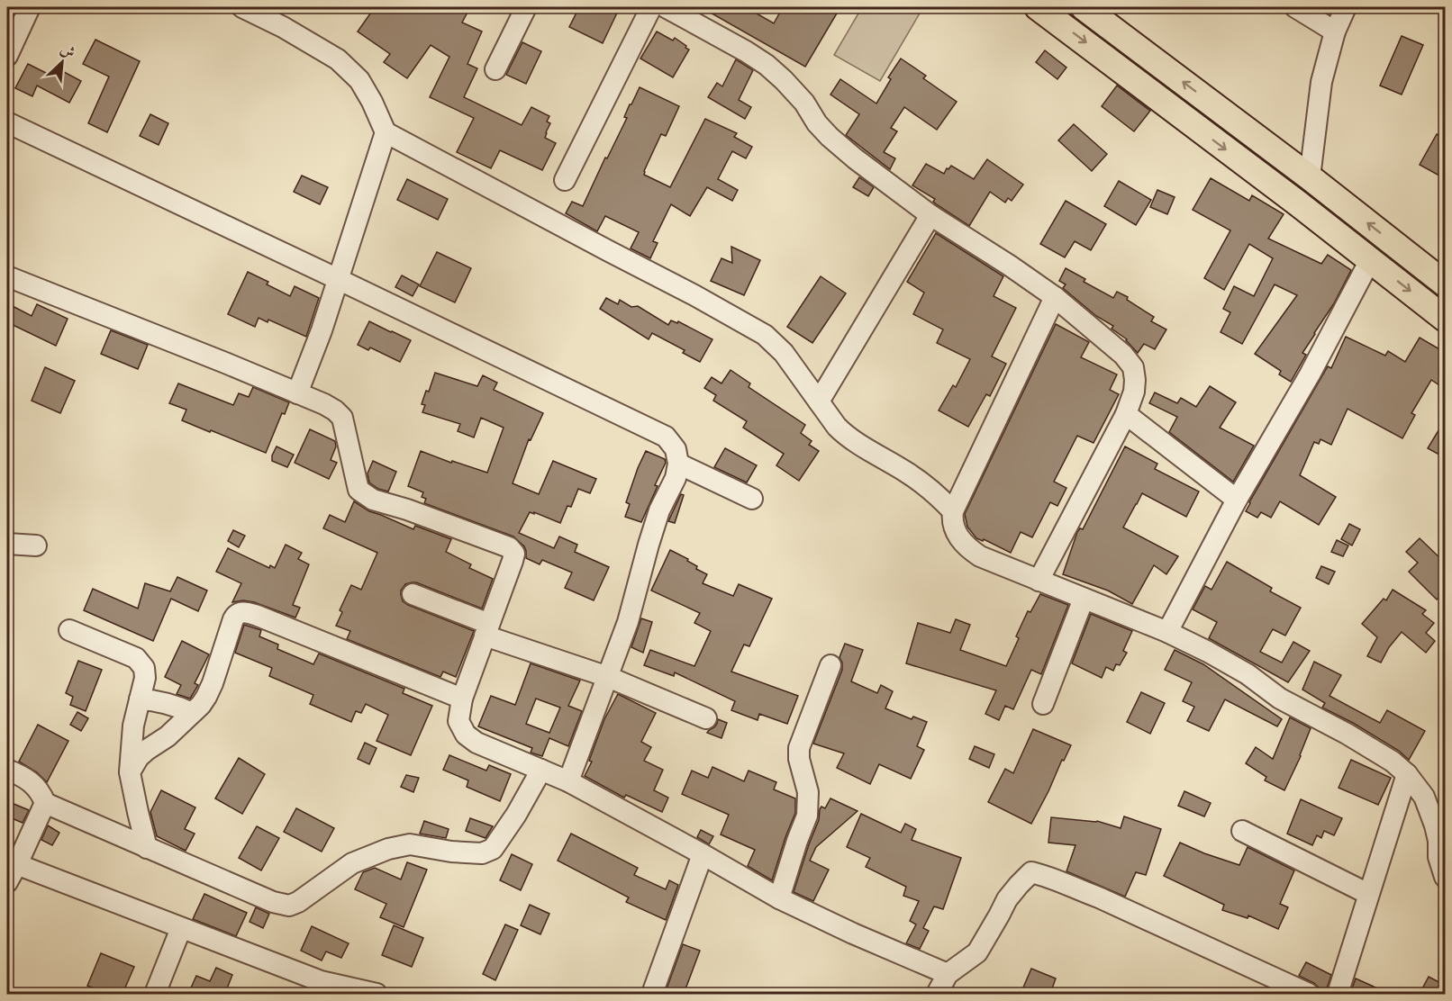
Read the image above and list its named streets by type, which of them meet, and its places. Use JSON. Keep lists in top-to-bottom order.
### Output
{
  "north": "top right"
}
